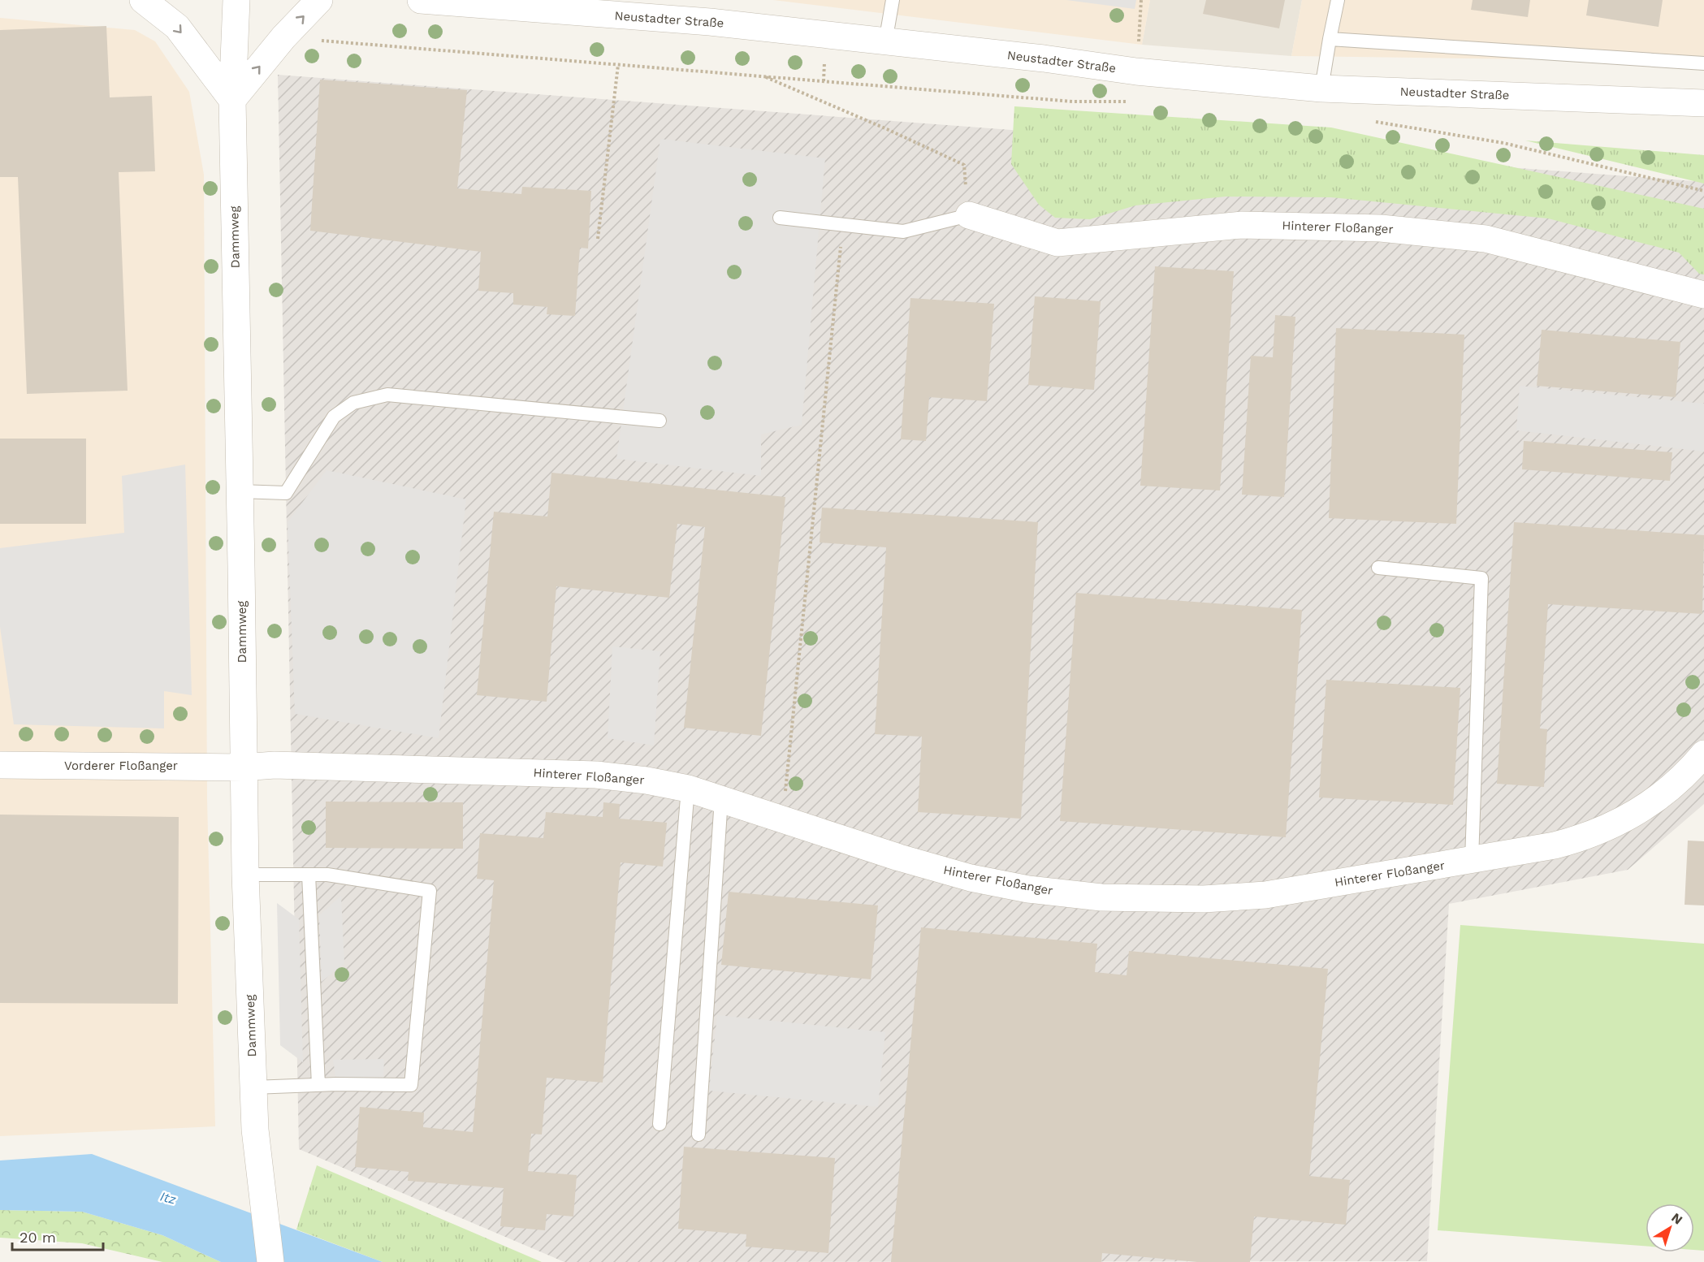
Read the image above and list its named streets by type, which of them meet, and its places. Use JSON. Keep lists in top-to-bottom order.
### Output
{
  "streets": {
    "street": [
      "Neustadter Straße",
      "Hinterer Floßanger",
      "Dammweg",
      "Vorderer Floßanger"
    ]
  },
  "crossings": [
    ["Hinterer Floßanger", "Dammweg"],
    ["Hinterer Floßanger", "Vorderer Floßanger"],
    ["Dammweg", "Vorderer Floßanger"]
  ],
  "water": ["Itz"],
  "scale_bar": "20 m",
  "north": "top right"
}
